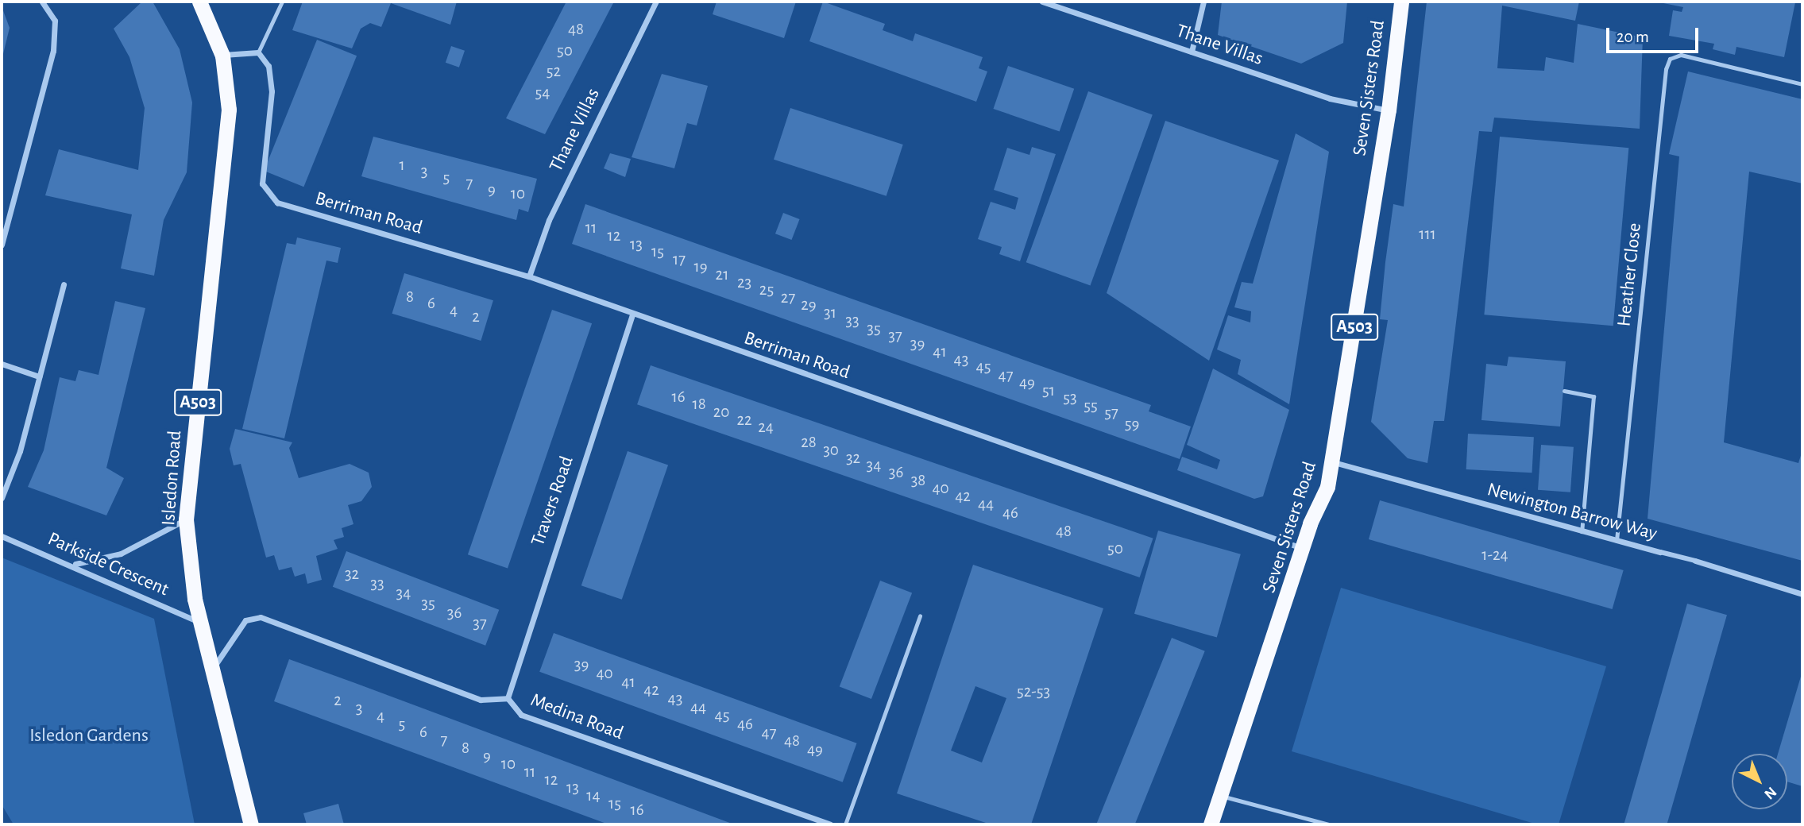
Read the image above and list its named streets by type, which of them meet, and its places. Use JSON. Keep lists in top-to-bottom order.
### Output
{
  "streets": {
    "highway": ["Seven Sisters Road", "A503", "Isledon Road"],
    "street": [
      "Thane Villas",
      "Berriman Road",
      "Travers Road",
      "Newington Barrow Way",
      "Parkside Crescent",
      "Medina Road"
    ],
    "lane": ["Heather Close"]
  },
  "crossings": [
    ["Thane Villas", "Seven Sisters Road"],
    ["Thane Villas", "Berriman Road"],
    ["Seven Sisters Road", "Berriman Road"],
    ["Seven Sisters Road", "Newington Barrow Way"],
    ["Berriman Road", "Travers Road"],
    ["Heather Close", "Newington Barrow Way"],
    ["Isledon Road", "Parkside Crescent"],
    ["Isledon Road", "Medina Road"],
    ["Travers Road", "Medina Road"]
  ],
  "parks": ["Isledon Gardens"],
  "house_numbers": [
    "48",
    "50",
    "52",
    "54",
    "1",
    "3",
    "5",
    "7",
    "9",
    "10",
    "11",
    "111",
    "12",
    "13",
    "15",
    "17",
    "19",
    "21",
    "23",
    "25",
    "8",
    "27",
    "6",
    "29",
    "4",
    "31",
    "2",
    "33",
    "35",
    "37",
    "39",
    "41",
    "43",
    "45",
    "47",
    "49",
    "51",
    "16",
    "53",
    "18",
    "55",
    "20",
    "57",
    "22",
    "59",
    "24",
    "28",
    "30",
    "32",
    "34",
    "36",
    "38",
    "40",
    "42",
    "44",
    "46",
    "48",
    "50",
    "1-24",
    "32",
    "33",
    "34",
    "35",
    "36",
    "37",
    "39",
    "40",
    "41",
    "42",
    "52-53",
    "43",
    "2",
    "44",
    "3",
    "45",
    "4",
    "5",
    "46",
    "6",
    "47",
    "7",
    "48",
    "8",
    "49",
    "9",
    "10",
    "11",
    "12",
    "13",
    "14",
    "15",
    "16"
  ],
  "scale_bar": "20 m",
  "north": "bottom right"
}
